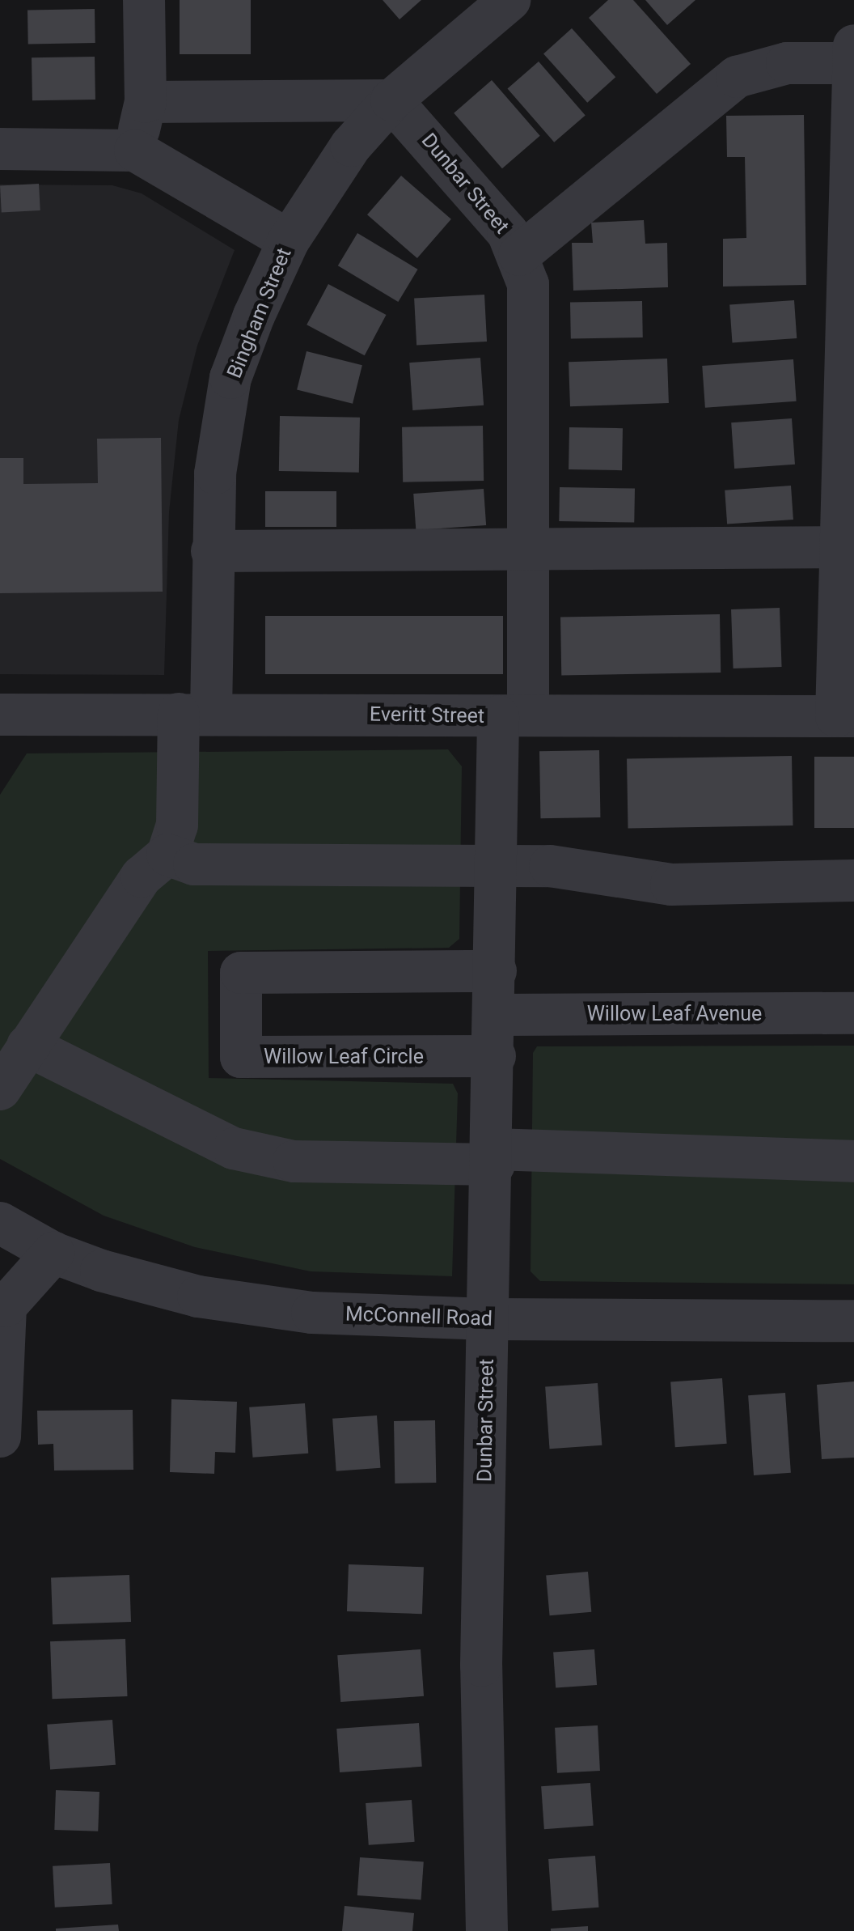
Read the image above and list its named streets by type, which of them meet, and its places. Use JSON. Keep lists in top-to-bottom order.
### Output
{
  "streets": {
    "street": [
      "Dunbar Street",
      "Bingham Street",
      "Everitt Street",
      "Willow Leaf Avenue",
      "Willow Leaf Circle",
      "McConnell Road"
    ]
  },
  "crossings": [
    ["Dunbar Street", "Bingham Street"],
    ["Dunbar Street", "Everitt Street"],
    ["Dunbar Street", "Willow Leaf Avenue"],
    ["Dunbar Street", "Willow Leaf Circle"],
    ["Dunbar Street", "McConnell Road"],
    ["Bingham Street", "Everitt Street"]
  ]
}
